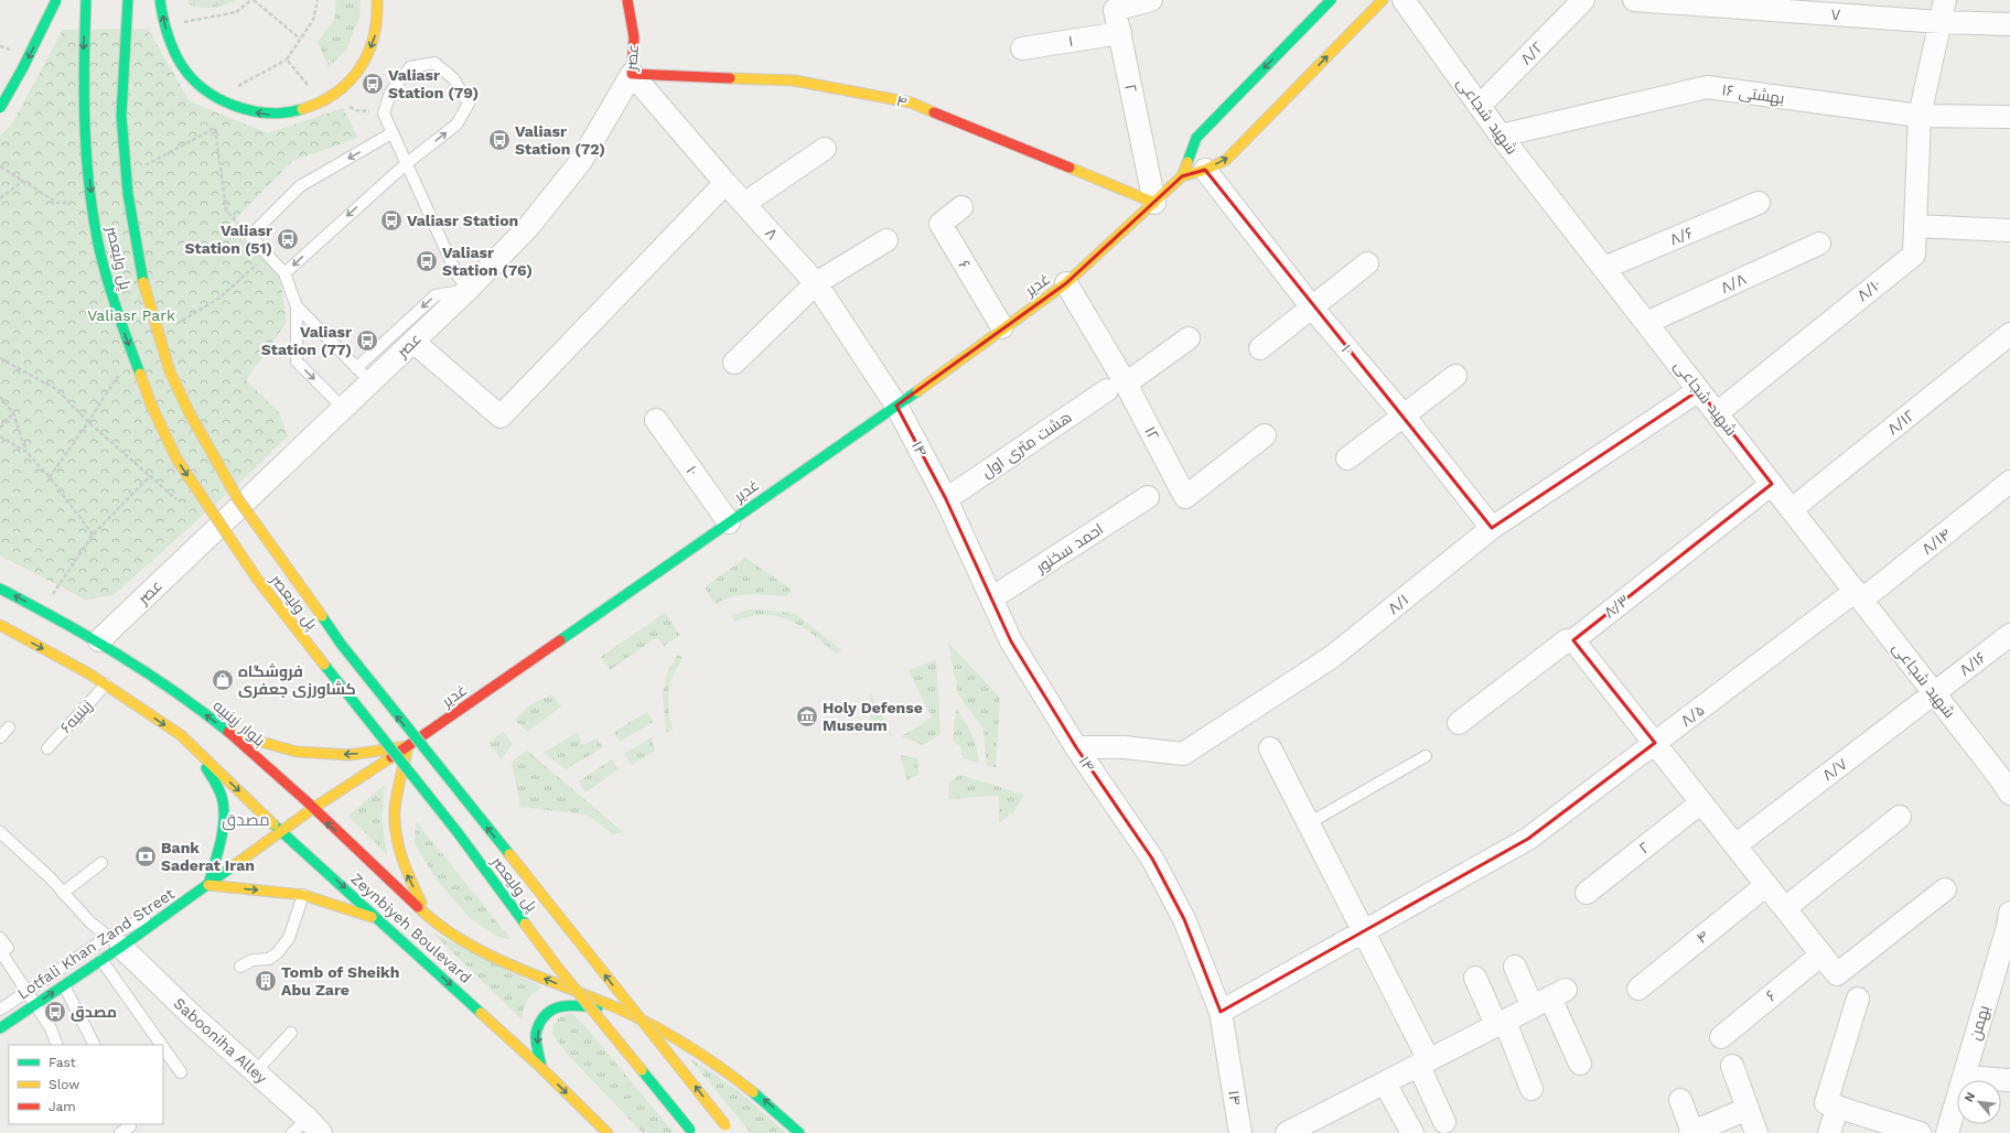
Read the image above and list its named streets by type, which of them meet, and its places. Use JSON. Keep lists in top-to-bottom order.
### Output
{
  "streets": {
    "main road": [
      "عصر",
      "۴",
      "پل ولیعصر",
      "غدیر",
      "بلوار زینبیه",
      "Zeynbiyeh Boulevard",
      "Lotfali Khan Zand Street"
    ],
    "street": [
      "۷",
      "۱",
      "۸/۲",
      "۲",
      "۱۶ بهشتی",
      "شهید شجاعی",
      "۸",
      "۸/۶",
      "۶",
      "۸/۸",
      "۸/۱۰",
      "۱۰",
      "۸/۱۲",
      "۱۲",
      "هشت متری اول",
      "۱۴",
      "۸/۱۴",
      "احمد سخنور",
      "۸/۱",
      "۸/۳",
      "۸/۱۶",
      "۸/۵",
      "۸/۷",
      "بهمن",
      "Sabooniha Alley"
    ],
    "lane": ["۶زینبیه"]
  },
  "crossings": [
    ["۷", "۸/۱۰"],
    ["۱", "۲"],
    ["۸/۲", "شهید شجاعی"],
    ["عصر", "۴"],
    ["عصر", "۸"],
    ["عصر", "بلوار زینبیه"],
    ["۲", "۴"],
    ["۲", "غدیر"],
    ["۱۶ بهشتی", "شهید شجاعی"],
    ["۱۶ بهشتی", "۸/۱۰"],
    ["۴", "۸"],
    ["۴", "غدیر"],
    ["شهید شجاعی", "۸/۶"],
    ["شهید شجاعی", "۸/۸"],
    ["شهید شجاعی", "۸/۱۰"],
    ["شهید شجاعی", "۸/۱۲"],
    ["شهید شجاعی", "۸/۱۴"],
    ["شهید شجاعی", "۸/۱"],
    ["شهید شجاعی", "۸/۳"],
    ["شهید شجاعی", "۸/۱۶"],
    ["شهید شجاعی", "۸/۵"],
    ["شهید شجاعی", "۸/۷"],
    ["۸", "غدیر"],
    ["۸", "۱۴"],
    ["۶", "غدیر"],
    ["غدیر", "۱۰"],
    ["غدیر", "۱۲"],
    ["غدیر", "۱۴"],
    ["غدیر", "بلوار زینبیه"],
    ["غدیر", "Zeynbiyeh Boulevard"],
    ["غدیر", "Lotfali Khan Zand Street"],
    ["۱۰", "۸/۱"],
    ["۱۲", "هشت متری اول"],
    ["هشت متری اول", "۱۴"],
    ["۱۴", "احمد سخنور"],
    ["۱۴", "۸/۱"],
    ["۱۴", "۸/۵"],
    ["۸/۱۴", "۸/۵"],
    ["۸/۱۶", "۸/۷"],
    ["بلوار زینبیه", "Zeynbiyeh Boulevard"],
    ["Zeynbiyeh Boulevard", "Lotfali Khan Zand Street"],
    ["Lotfali Khan Zand Street", "Sabooniha Alley"]
  ],
  "districts": ["مصدق"],
  "parks": ["Valiasr Park"],
  "places": {
    "bus stop": [
      "Valiasr Station (79)",
      "Valiasr Station (72)",
      "Valiasr Station",
      "Valiasr Station (51)",
      "Valiasr Station (76)",
      "Valiasr Station (77)",
      "مصدق"
    ],
    "shop": ["فروشگاه کشاورزی جعفری"],
    "museum": ["Holy Defense Museum"],
    "bank": ["Bank Saderat Iran"],
    "building": ["Tomb of Sheikh Abu Zare"]
  },
  "legend": ["Fast", "Slow", "Jam"],
  "north": "top left"
}
